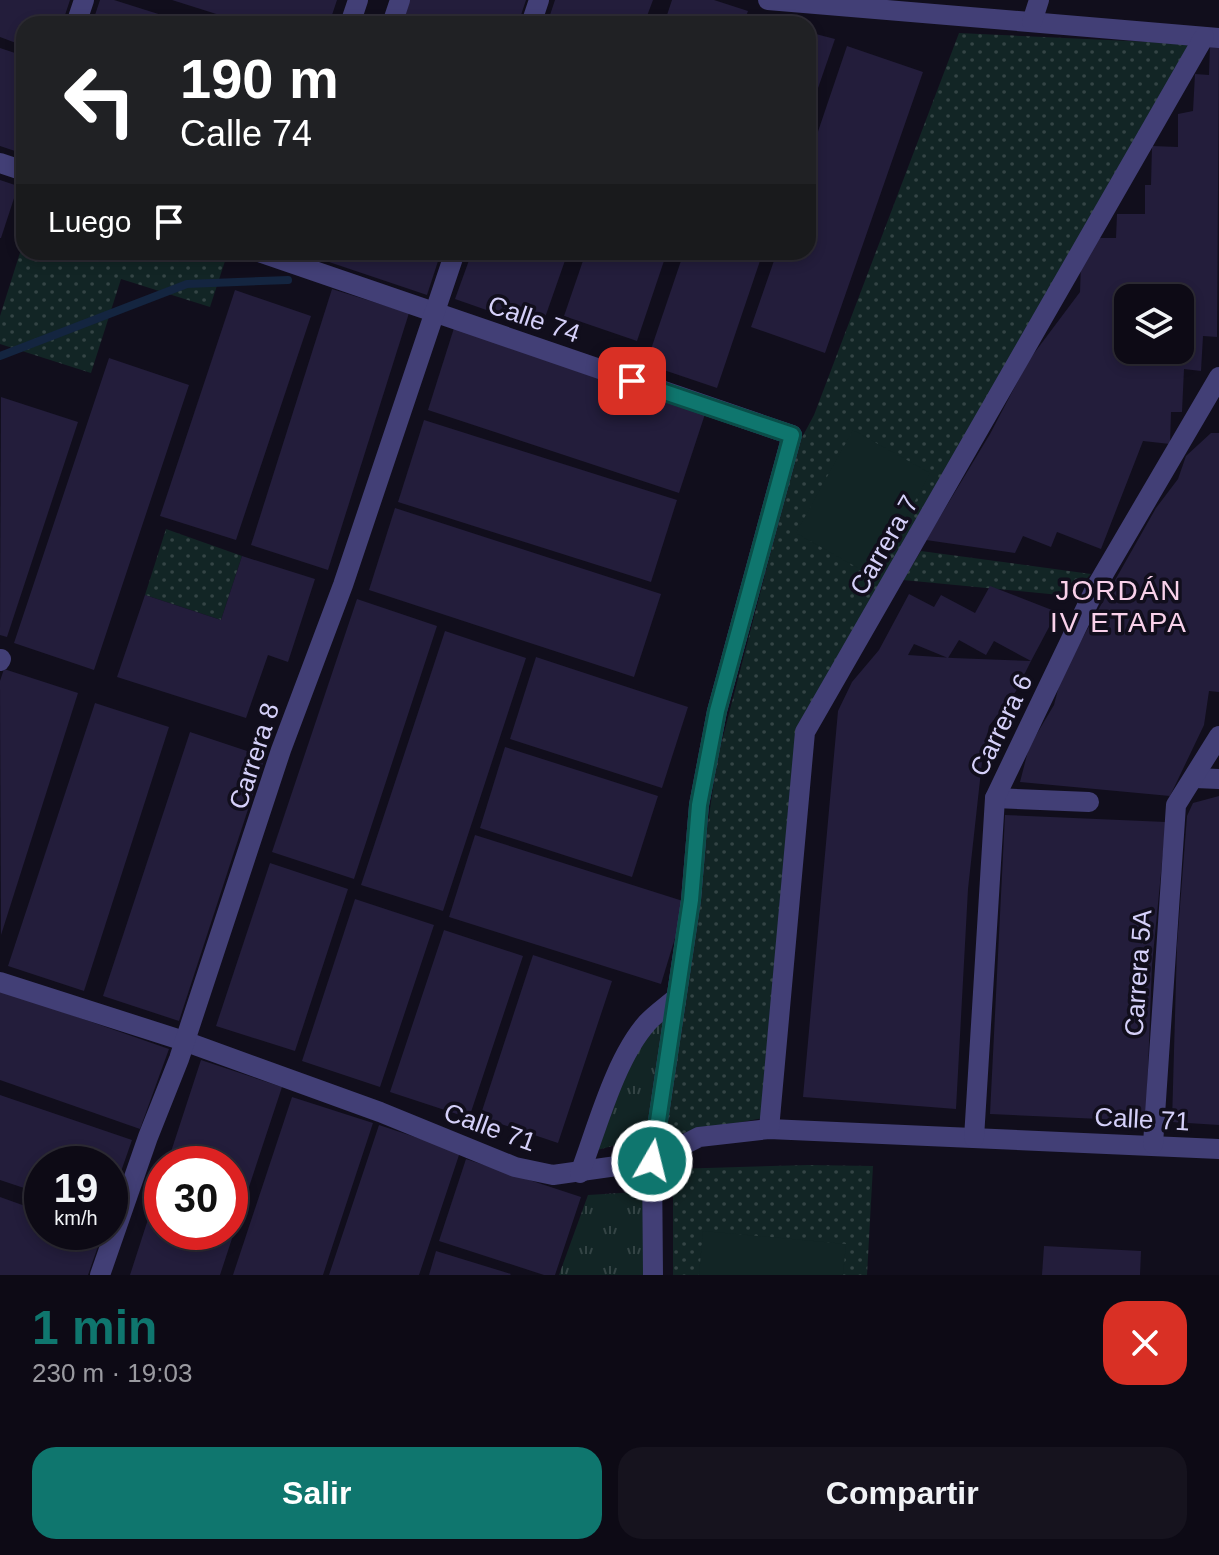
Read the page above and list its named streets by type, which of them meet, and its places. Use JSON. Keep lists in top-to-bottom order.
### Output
{
  "streets": {
    "street": [
      "Calle 74",
      "Carrera 7",
      "Carrera 6",
      "Carrera 8",
      "Carrera 5A",
      "Calle 71"
    ]
  },
  "crossings": [
    ["Calle 74", "Carrera 8"],
    ["Carrera 7", "Calle 71"],
    ["Carrera 6", "Calle 71"],
    ["Carrera 8", "Calle 71"],
    ["Carrera 5A", "Calle 71"]
  ],
  "districts": ["JORDÁN IV ETAPA"],
  "page": {
    "turn": ["190 m", "Calle 74"],
    "then": "Luego",
    "speed": "19 km/h",
    "limit": "30",
    "heading": ["1 min", "230 m · 19:03"],
    "buttons": ["Salir", "Compartir"]
  }
}
